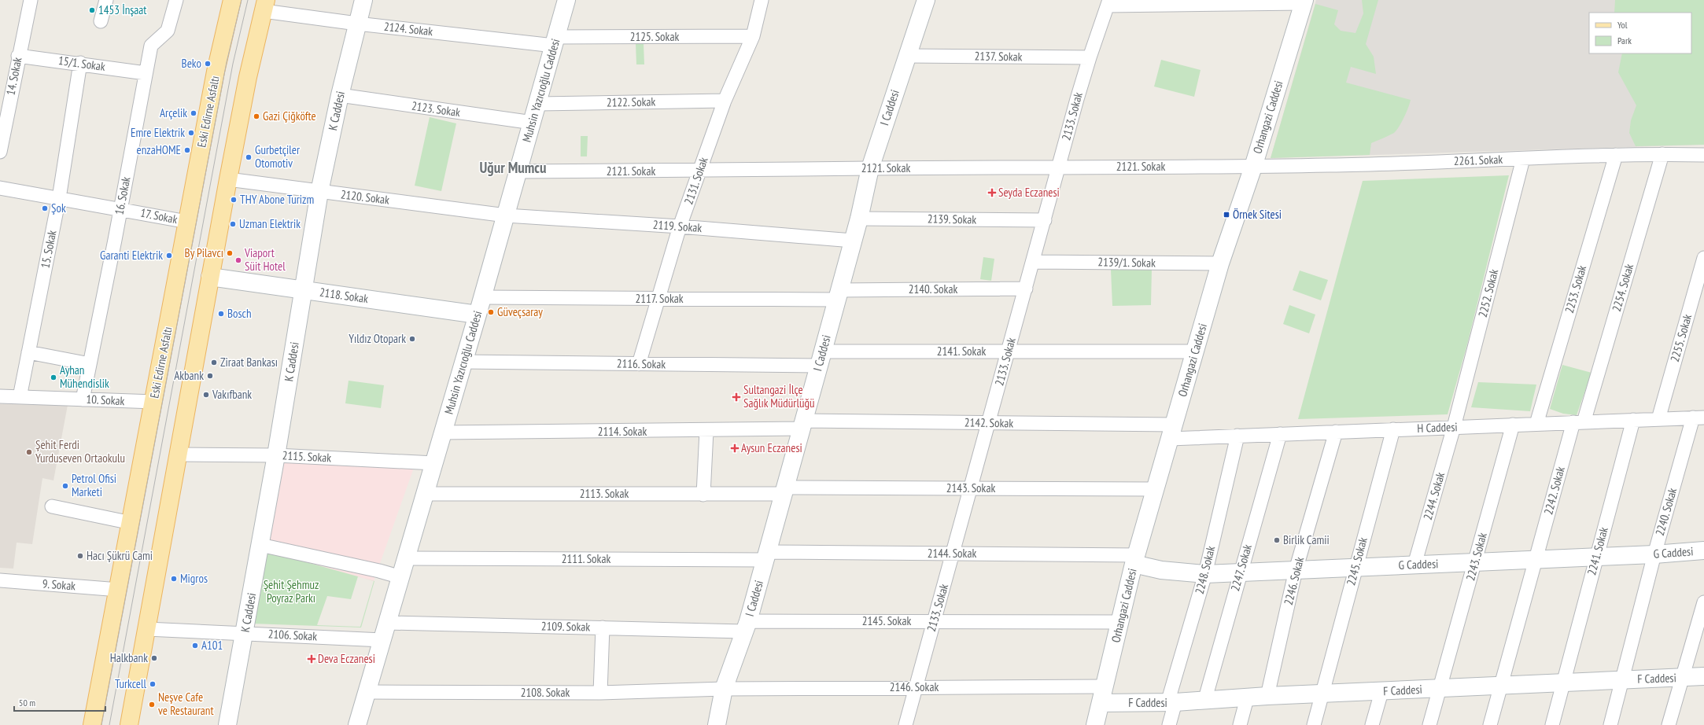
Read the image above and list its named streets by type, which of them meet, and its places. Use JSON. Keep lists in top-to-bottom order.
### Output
{
  "streets": {
    "main road": ["Eski Edirne Asfaltı"],
    "street": [
      "2124. Sokak",
      "2125. Sokak",
      "2137. Sokak",
      "15/1. Sokak",
      "14. Sokak",
      "Muhsin Yazıcıoğlu Caddesi",
      "2122. Sokak",
      "I Caddesi",
      "2123. Sokak",
      "K Caddesi",
      "2133. Sokak",
      "Orhangazi Caddesi",
      "2261. Sokak",
      "2121. Sokak",
      "2131. Sokak",
      "16. Sokak",
      "2120. Sokak",
      "17. Sokak",
      "2139. Sokak",
      "2119. Sokak",
      "15. Sokak",
      "2139/1. Sokak",
      "2254. Sokak",
      "2140. Sokak",
      "2253. Sokak",
      "2252. Sokak",
      "2118. Sokak",
      "2117. Sokak",
      "2255. Sokak",
      "2141. Sokak",
      "2116. Sokak",
      "10. Sokak",
      "2142. Sokak",
      "H Caddesi",
      "2114. Sokak",
      "2115. Sokak",
      "2143. Sokak",
      "2242. Sokak",
      "2113. Sokak",
      "2244. Sokak",
      "2240. Sokak",
      "2241. Sokak",
      "G Caddesi",
      "2144. Sokak",
      "2243. Sokak",
      "2111. Sokak",
      "2245. Sokak",
      "2247. Sokak",
      "2248. Sokak",
      "2246. Sokak",
      "9. Sokak",
      "2145. Sokak",
      "2109. Sokak",
      "2106. Sokak",
      "F Caddesi",
      "2146. Sokak",
      "2108. Sokak"
    ]
  },
  "crossings": [
    ["2124. Sokak", "2125. Sokak"],
    ["2124. Sokak", "Muhsin Yazıcıoğlu Caddesi"],
    ["2124. Sokak", "K Caddesi"],
    ["2125. Sokak", "Muhsin Yazıcıoğlu Caddesi"],
    ["2125. Sokak", "2131. Sokak"],
    ["2137. Sokak", "I Caddesi"],
    ["2137. Sokak", "2133. Sokak"],
    ["15/1. Sokak", "14. Sokak"],
    ["15/1. Sokak", "16. Sokak"],
    ["15/1. Sokak", "15. Sokak"],
    ["Muhsin Yazıcıoğlu Caddesi", "2122. Sokak"],
    ["Muhsin Yazıcıoğlu Caddesi", "2123. Sokak"],
    ["Muhsin Yazıcıoğlu Caddesi", "2121. Sokak"],
    ["Muhsin Yazıcıoğlu Caddesi", "2120. Sokak"],
    ["Muhsin Yazıcıoğlu Caddesi", "2119. Sokak"],
    ["Muhsin Yazıcıoğlu Caddesi", "2118. Sokak"],
    ["Muhsin Yazıcıoğlu Caddesi", "2117. Sokak"],
    ["Muhsin Yazıcıoğlu Caddesi", "2116. Sokak"],
    ["Muhsin Yazıcıoğlu Caddesi", "2114. Sokak"],
    ["Muhsin Yazıcıoğlu Caddesi", "2115. Sokak"],
    ["Muhsin Yazıcıoğlu Caddesi", "2113. Sokak"],
    ["Muhsin Yazıcıoğlu Caddesi", "2111. Sokak"],
    ["Muhsin Yazıcıoğlu Caddesi", "2109. Sokak"],
    ["Muhsin Yazıcıoğlu Caddesi", "2106. Sokak"],
    ["Muhsin Yazıcıoğlu Caddesi", "2108. Sokak"],
    ["2122. Sokak", "2131. Sokak"],
    ["I Caddesi", "2121. Sokak"],
    ["I Caddesi", "2139. Sokak"],
    ["I Caddesi", "2119. Sokak"],
    ["I Caddesi", "2140. Sokak"],
    ["I Caddesi", "2117. Sokak"],
    ["I Caddesi", "2141. Sokak"],
    ["I Caddesi", "2116. Sokak"],
    ["I Caddesi", "2142. Sokak"],
    ["I Caddesi", "2114. Sokak"],
    ["I Caddesi", "2143. Sokak"],
    ["I Caddesi", "2113. Sokak"],
    ["I Caddesi", "2144. Sokak"],
    ["I Caddesi", "2111. Sokak"],
    ["I Caddesi", "2145. Sokak"],
    ["I Caddesi", "2109. Sokak"],
    ["I Caddesi", "2146. Sokak"],
    ["I Caddesi", "2108. Sokak"],
    ["2123. Sokak", "K Caddesi"],
    ["K Caddesi", "2120. Sokak"],
    ["K Caddesi", "2118. Sokak"],
    ["K Caddesi", "2115. Sokak"],
    ["K Caddesi", "2106. Sokak"],
    ["Eski Edirne Asfaltı", "17. Sokak"],
    ["Eski Edirne Asfaltı", "10. Sokak"],
    ["Eski Edirne Asfaltı", "9. Sokak"],
    ["2133. Sokak", "2121. Sokak"],
    ["2133. Sokak", "2139. Sokak"],
    ["2133. Sokak", "2139/1. Sokak"],
    ["2133. Sokak", "2140. Sokak"],
    ["2133. Sokak", "2141. Sokak"],
    ["2133. Sokak", "2142. Sokak"],
    ["2133. Sokak", "2143. Sokak"],
    ["2133. Sokak", "2144. Sokak"],
    ["2133. Sokak", "2145. Sokak"],
    ["2133. Sokak", "2146. Sokak"],
    ["Orhangazi Caddesi", "2261. Sokak"],
    ["Orhangazi Caddesi", "2121. Sokak"],
    ["Orhangazi Caddesi", "2139/1. Sokak"],
    ["Orhangazi Caddesi", "2141. Sokak"],
    ["Orhangazi Caddesi", "2142. Sokak"],
    ["Orhangazi Caddesi", "H Caddesi"],
    ["Orhangazi Caddesi", "2143. Sokak"],
    ["Orhangazi Caddesi", "G Caddesi"],
    ["Orhangazi Caddesi", "2144. Sokak"],
    ["Orhangazi Caddesi", "2145. Sokak"],
    ["Orhangazi Caddesi", "F Caddesi"],
    ["Orhangazi Caddesi", "2146. Sokak"],
    ["2261. Sokak", "2121. Sokak"],
    ["2261. Sokak", "2254. Sokak"],
    ["2261. Sokak", "2253. Sokak"],
    ["2261. Sokak", "2252. Sokak"],
    ["2121. Sokak", "2131. Sokak"],
    ["2131. Sokak", "2119. Sokak"],
    ["2131. Sokak", "2117. Sokak"],
    ["2131. Sokak", "2116. Sokak"],
    ["16. Sokak", "17. Sokak"],
    ["16. Sokak", "10. Sokak"],
    ["2120. Sokak", "2119. Sokak"],
    ["17. Sokak", "15. Sokak"],
    ["15. Sokak", "10. Sokak"],
    ["2254. Sokak", "H Caddesi"],
    ["2254. Sokak", "2242. Sokak"],
    ["2140. Sokak", "2117. Sokak"],
    ["2253. Sokak", "H Caddesi"],
    ["2252. Sokak", "H Caddesi"],
    ["2252. Sokak", "2244. Sokak"],
    ["2255. Sokak", "H Caddesi"],
    ["2141. Sokak", "2116. Sokak"],
    ["2142. Sokak", "H Caddesi"],
    ["2142. Sokak", "2114. Sokak"],
    ["H Caddesi", "2242. Sokak"],
    ["H Caddesi", "2244. Sokak"],
    ["H Caddesi", "2240. Sokak"],
    ["H Caddesi", "2241. Sokak"],
    ["H Caddesi", "2243. Sokak"],
    ["H Caddesi", "2245. Sokak"],
    ["H Caddesi", "2247. Sokak"],
    ["H Caddesi", "2248. Sokak"],
    ["H Caddesi", "2246. Sokak"],
    ["2143. Sokak", "2113. Sokak"],
    ["2242. Sokak", "G Caddesi"],
    ["2244. Sokak", "G Caddesi"],
    ["2240. Sokak", "G Caddesi"],
    ["2240. Sokak", "F Caddesi"],
    ["2241. Sokak", "G Caddesi"],
    ["2241. Sokak", "F Caddesi"],
    ["G Caddesi", "2144. Sokak"],
    ["G Caddesi", "2243. Sokak"],
    ["G Caddesi", "2245. Sokak"],
    ["G Caddesi", "2247. Sokak"],
    ["G Caddesi", "2248. Sokak"],
    ["G Caddesi", "2246. Sokak"],
    ["2144. Sokak", "2111. Sokak"],
    ["2243. Sokak", "F Caddesi"],
    ["2245. Sokak", "F Caddesi"],
    ["2247. Sokak", "F Caddesi"],
    ["2248. Sokak", "F Caddesi"],
    ["2246. Sokak", "F Caddesi"],
    ["2145. Sokak", "2109. Sokak"],
    ["2146. Sokak", "2108. Sokak"]
  ],
  "districts": ["Uğur Mumcu"],
  "parks": ["Şehit Şehmuz Poyraz Parkı"],
  "places": {
    "other": [
      "1453 İnşaat",
      "Beko",
      "Arçelik",
      "Gazi Çiğköfte",
      "Emre Elektrik",
      "enzaHOME",
      "Gurbetçiler Otomotiv",
      "THY Abone Turizm",
      "Şok",
      "Uzman Elektrik",
      "By Pilavcı",
      "Garanti Elektrik",
      "Viaport Süit Hotel",
      "Güveçsaray",
      "Bosch",
      "Yıldız Otopark",
      "Ziraat Bankası",
      "Akbank",
      "Ayhan Mühendislik",
      "Vakıfbank",
      "Şehit Ferdi Yurduseven Ortaokulu",
      "Petrol Ofisi Marketi",
      "Birlik Camii",
      "Hacı Şükrü Cami",
      "Migros",
      "A101",
      "Halkbank",
      "Turkcell",
      "Neşve Cafe ve Restaurant"
    ],
    "health": [
      "Seyda Eczanesi",
      "Sultangazi İlçe Sağlık Müdürlüğü",
      "Aysun Eczanesi",
      "Deva Eczanesi"
    ],
    "transit": ["Örnek Sitesi"]
  },
  "legend": ["Yol", "Park"],
  "scale_bar": "50 m"
}
